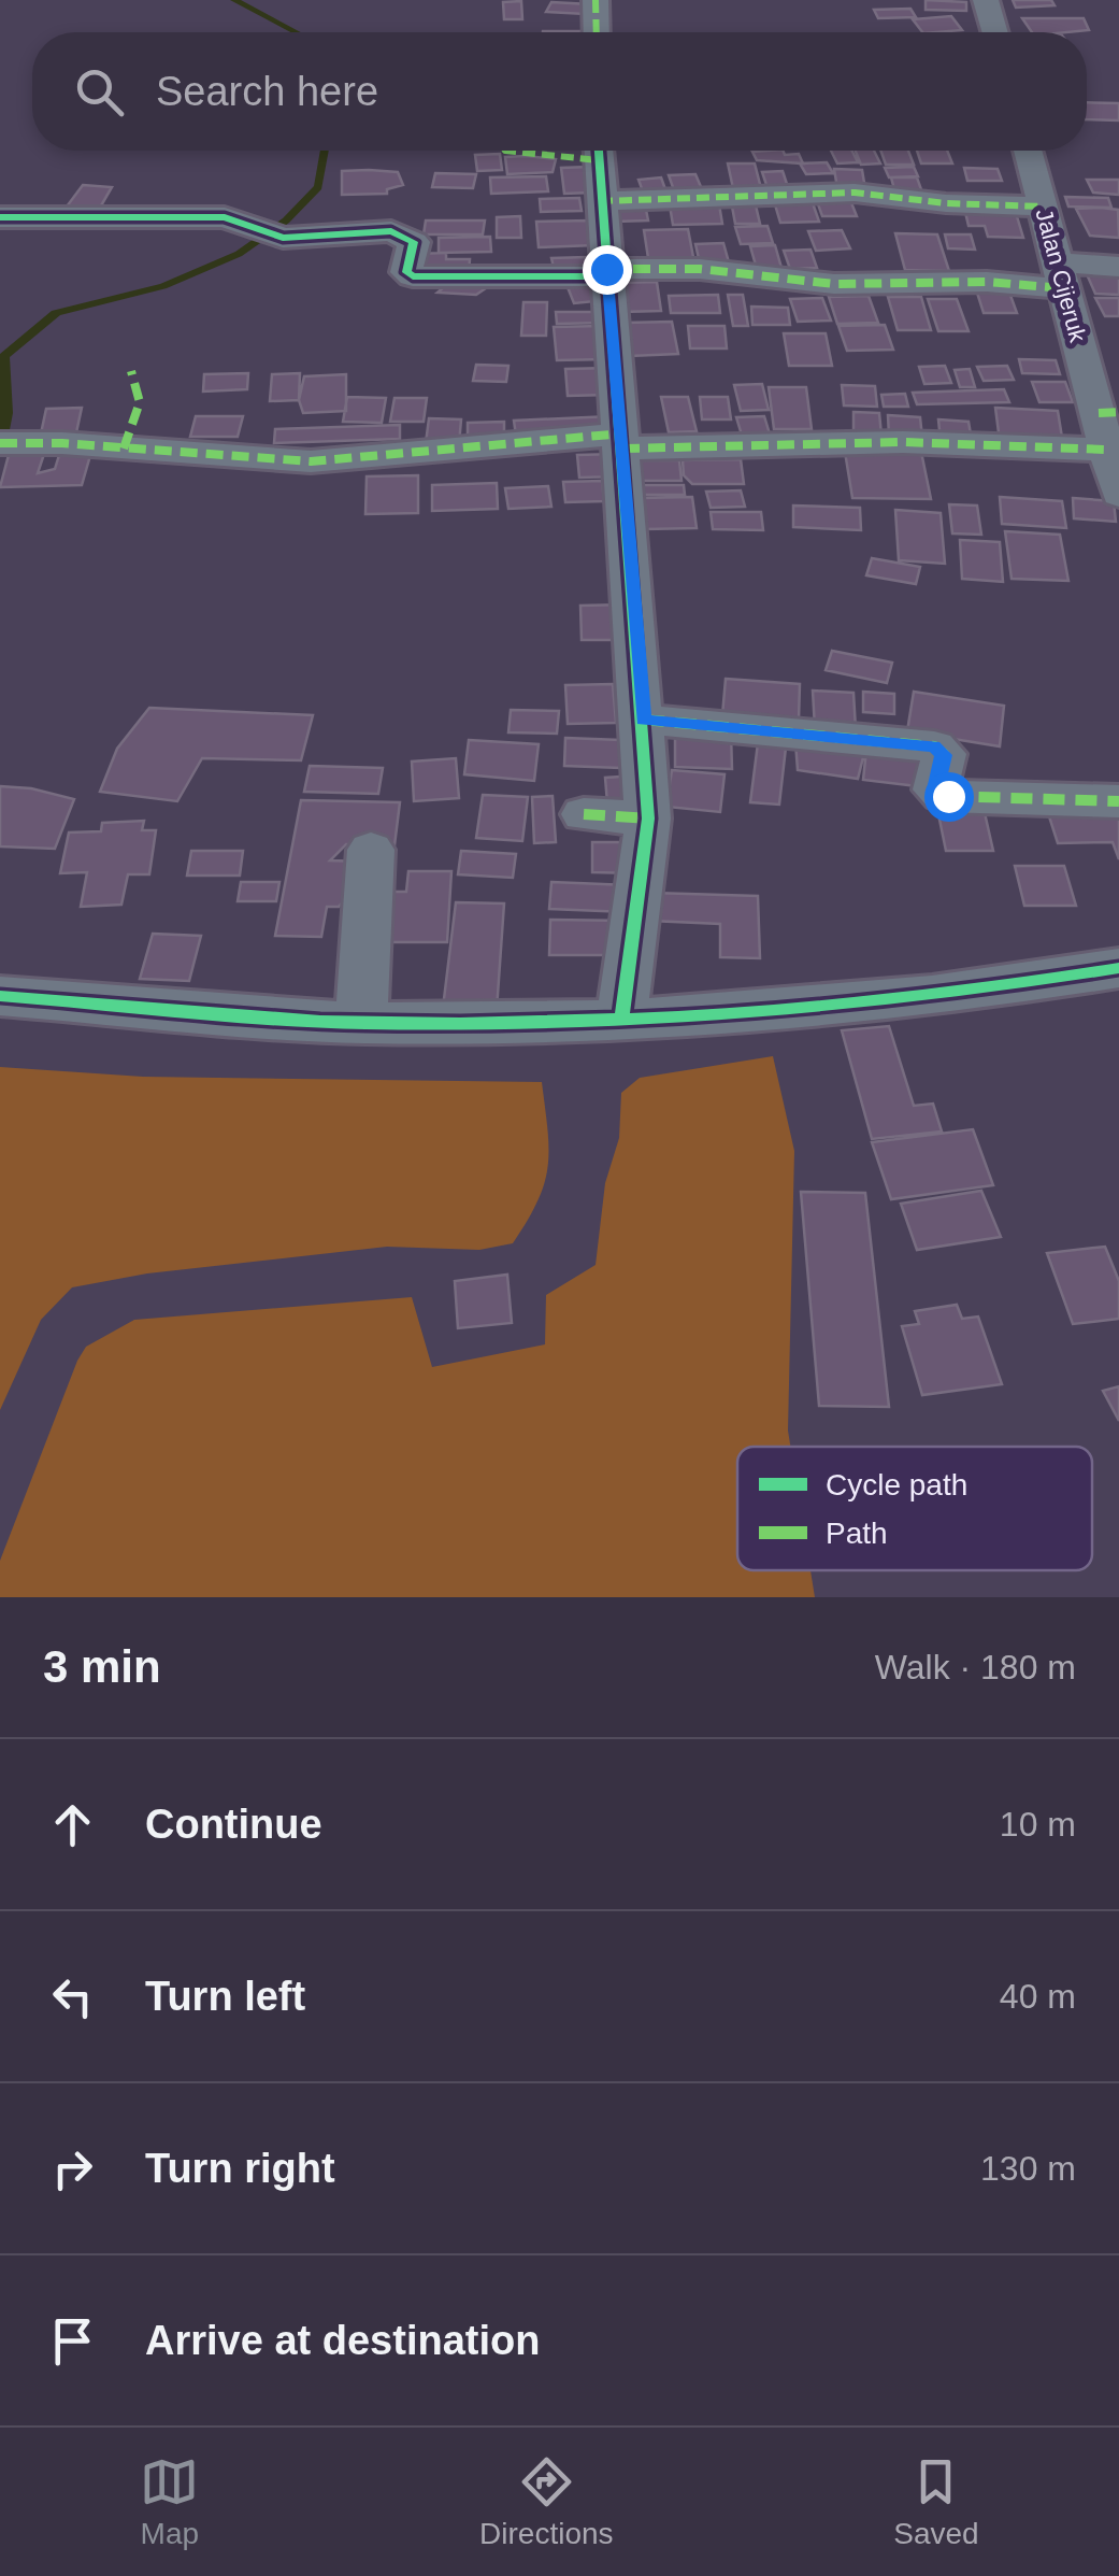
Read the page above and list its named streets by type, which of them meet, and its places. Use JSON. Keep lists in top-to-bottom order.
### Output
{
  "streets": {
    "street": ["Jalan Cijeruk"]
  },
  "legend": ["Cycle path", "Path"],
  "page": {
    "search": "Search here",
    "heading": ["3 min", "Walk · 180 m"],
    "list": [
      ["Continue", "10 m"],
      ["Turn left", "40 m"],
      ["Turn right", "130 m"],
      "Arrive at destination"
    ],
    "nav": ["Map", "Directions", "Saved"]
  }
}
